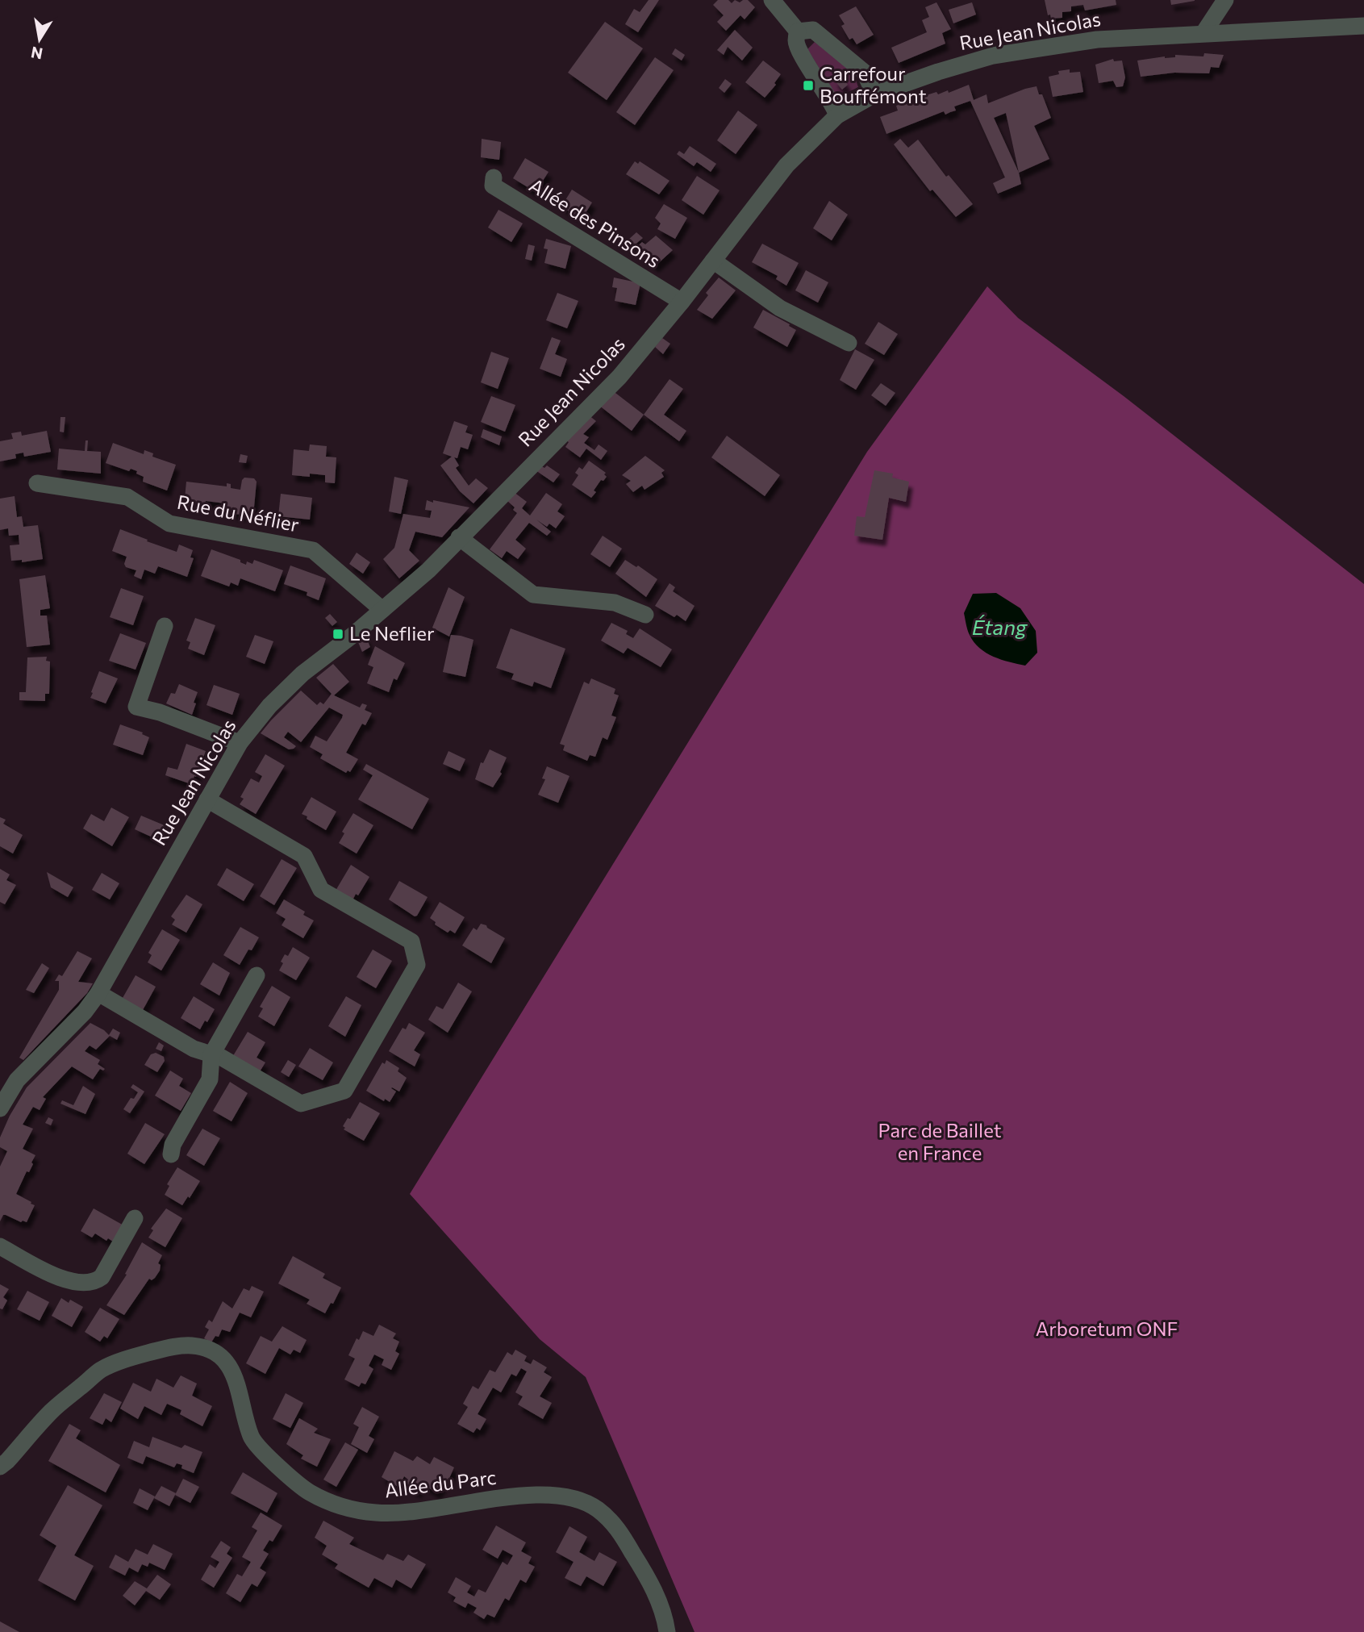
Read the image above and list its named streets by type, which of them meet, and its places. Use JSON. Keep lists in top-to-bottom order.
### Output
{
  "streets": {
    "street": [
      "Rue Jean Nicolas",
      "Allée des Pinsons",
      "Rue du Néflier",
      "Allée du Parc"
    ]
  },
  "crossings": [
    ["Rue Jean Nicolas", "Allée des Pinsons"],
    ["Rue Jean Nicolas", "Rue du Néflier"]
  ],
  "water": ["Étang"],
  "parks": ["Parc de Baillet en France", "Arboretum ONF"],
  "places": {
    "transit": ["Carrefour Bouffémont", "Le Neflier"]
  },
  "north": "bottom"
}
